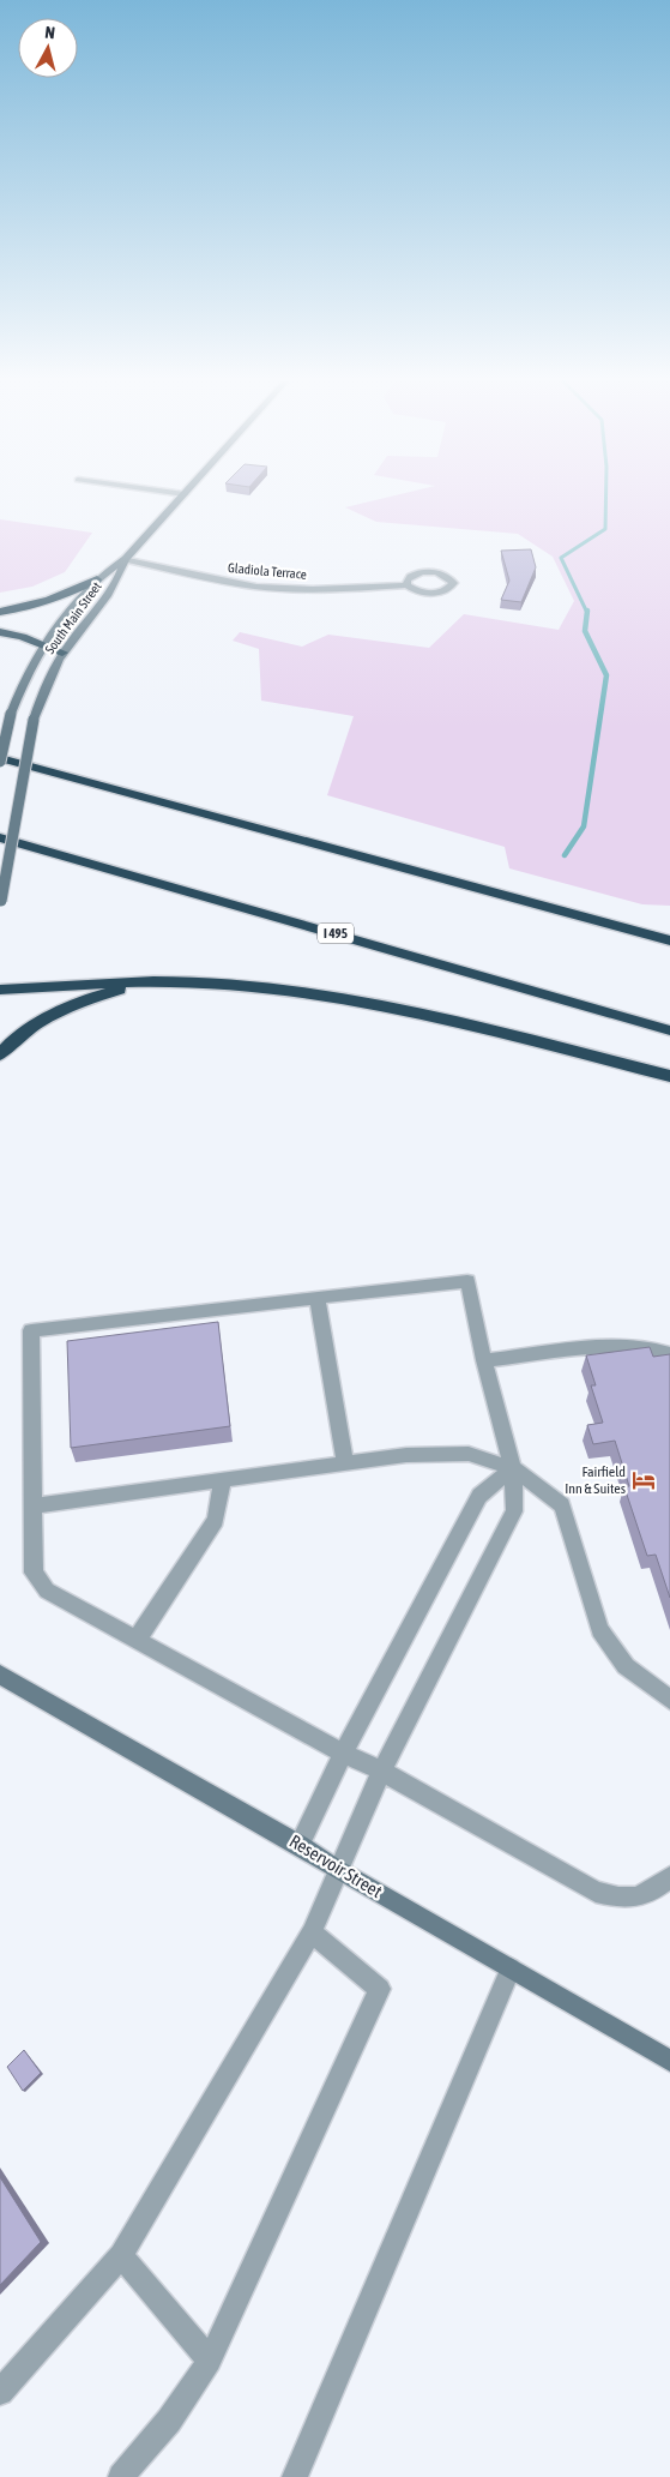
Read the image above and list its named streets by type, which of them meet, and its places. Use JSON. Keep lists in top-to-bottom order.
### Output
{
  "streets": {
    "highway": ["I 495"],
    "main road": ["South Main Street", "Reservoir Street"],
    "street": ["Gladiola Terrace"]
  },
  "crossings": [
    ["Gladiola Terrace", "South Main Street"]
  ],
  "places": {
    "hotel": ["Fairfield Inn & Suites"]
  },
  "north": "top"
}
